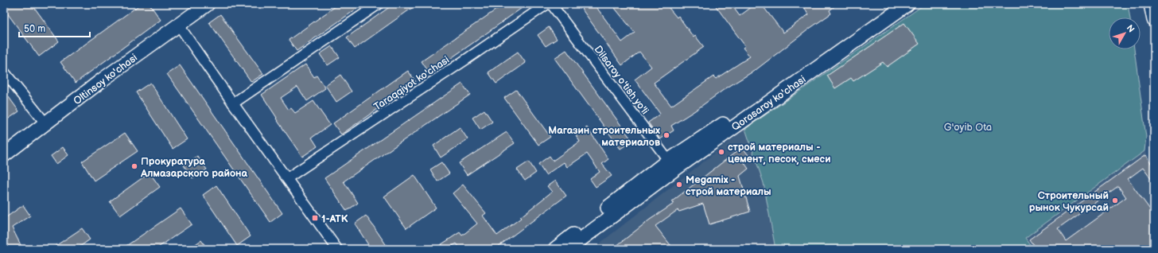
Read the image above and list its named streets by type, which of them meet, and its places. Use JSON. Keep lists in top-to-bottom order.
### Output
{
  "streets": {
    "main road": ["Oltinsoy ko'chasi", "Qorasaroy ko'chasi"],
    "street": ["Dilsaroy o'tish yo'li", "Taraqqiyot ko'chasi"]
  },
  "crossings": [
    ["Dilsaroy o'tish yo'li", "Qorasaroy ko'chasi"]
  ],
  "parks": ["G'oyib Ota"],
  "places": {
    "other": [
      "Магазин строительных материалов",
      "строй материалы - цемент, песок, смеси",
      "Прокуратура Алмазарского района",
      "Megamix - строй материалы",
      "Строительный рынок Чукурсай"
    ],
    "transit": ["1-ATK"]
  },
  "scale_bar": "50 m",
  "north": "top right"
}
